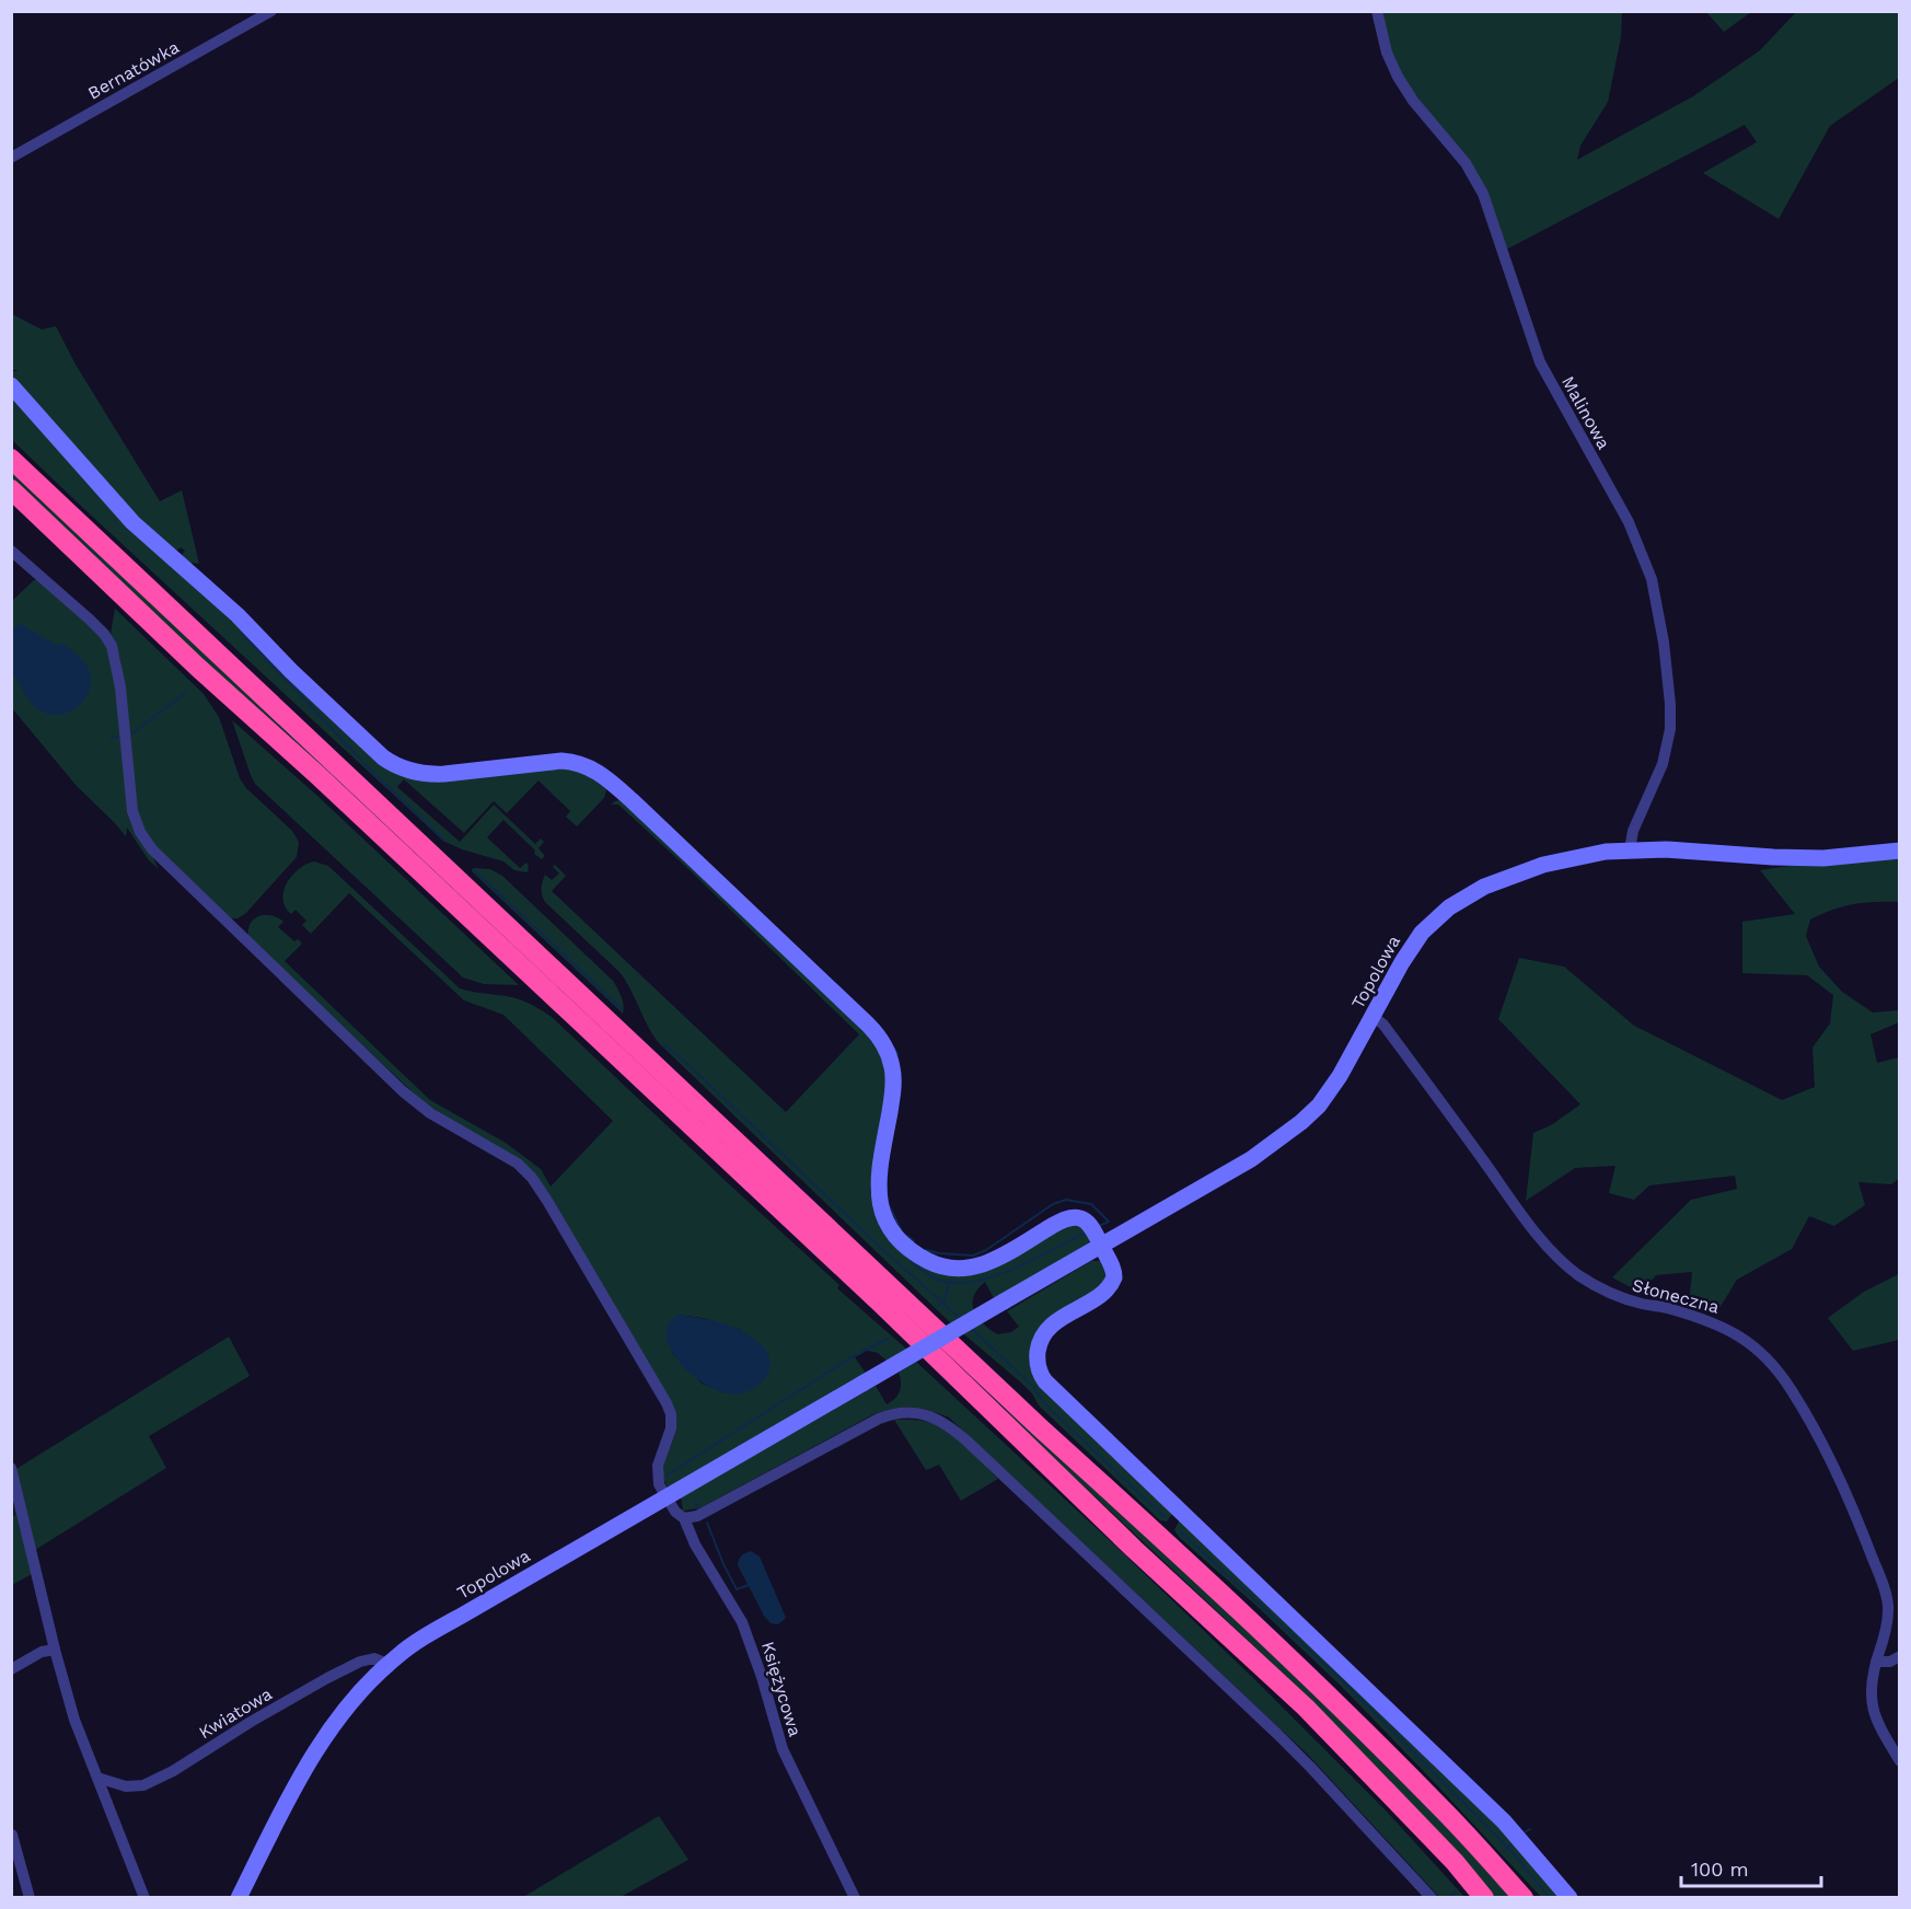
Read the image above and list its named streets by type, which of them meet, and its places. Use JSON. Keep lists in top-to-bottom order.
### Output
{
  "streets": {
    "street": [
      "Bernatówka",
      "Malinowa",
      "Topolowa",
      "Słoneczna",
      "Księżycowa",
      "Kwiatowa"
    ]
  },
  "crossings": [
    ["Malinowa", "Topolowa"],
    ["Topolowa", "Słoneczna"],
    ["Topolowa", "Księżycowa"],
    ["Topolowa", "Kwiatowa"]
  ],
  "scale_bar": "100 m"
}
